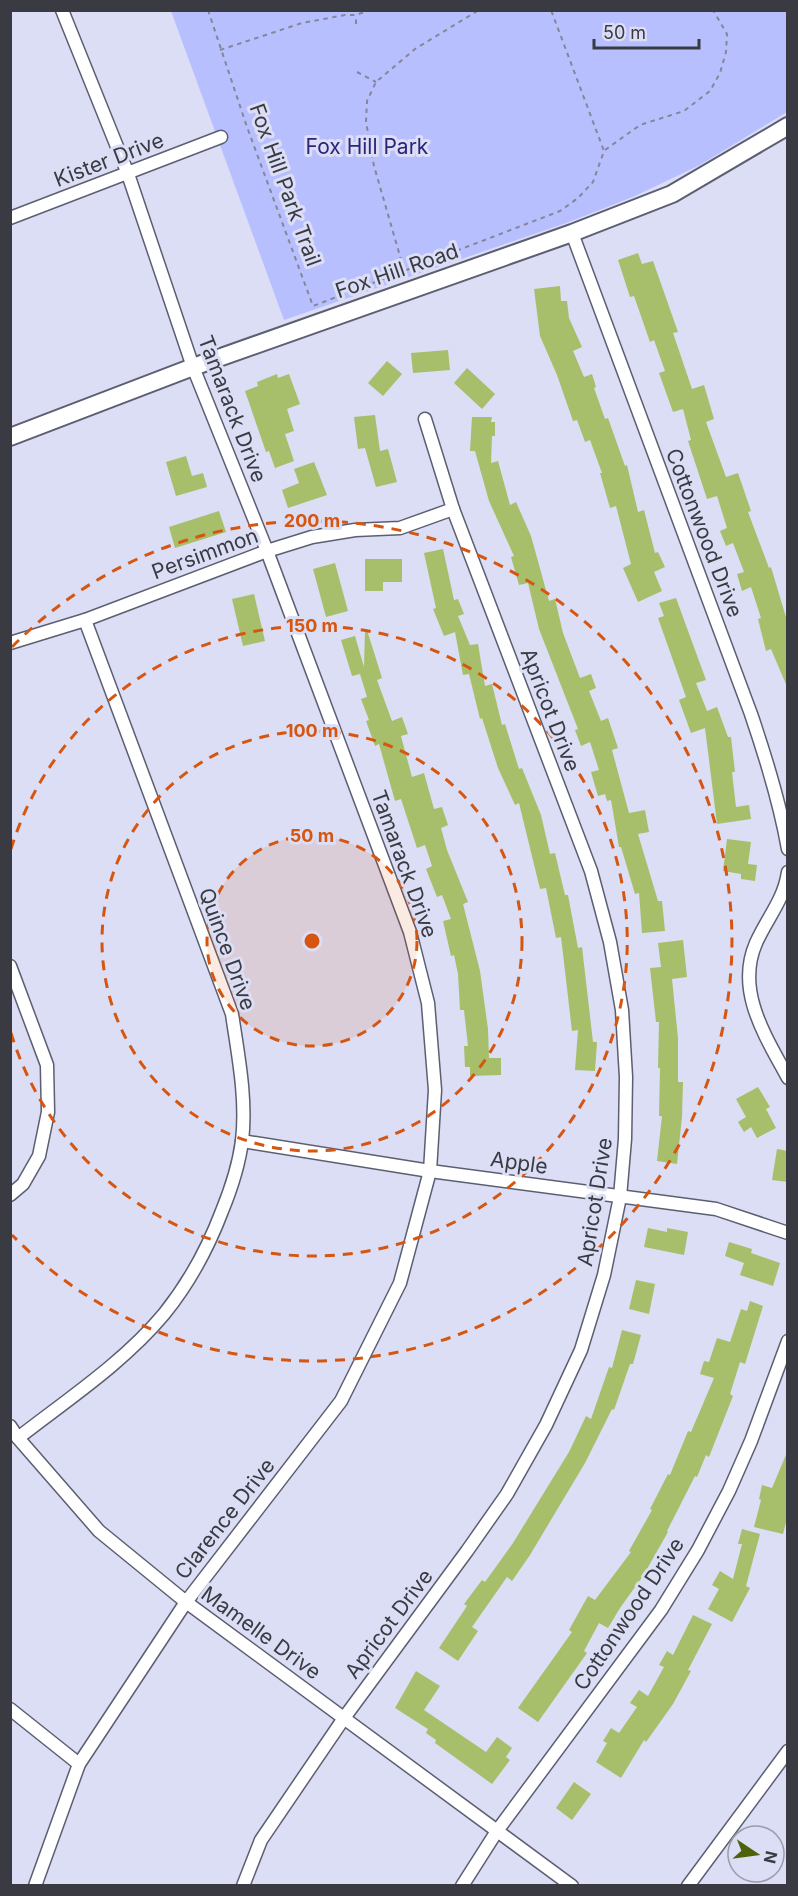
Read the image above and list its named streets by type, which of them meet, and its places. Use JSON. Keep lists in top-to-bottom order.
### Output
{
  "streets": {
    "street": [
      "Kister Drive",
      "Fox Hill Road",
      "Tamarack Drive",
      "Cottonwood Drive",
      "Persimmon",
      "Apricot Drive",
      "Quince Drive",
      "Apple",
      "Clarence Drive",
      "Mamelle Drive"
    ],
    "path": ["Fox Hill Park Trail"]
  },
  "crossings": [
    ["Kister Drive", "Tamarack Drive"],
    ["Fox Hill Road", "Tamarack Drive"],
    ["Fox Hill Road", "Cottonwood Drive"],
    ["Tamarack Drive", "Persimmon"],
    ["Tamarack Drive", "Apple"],
    ["Tamarack Drive", "Clarence Drive"],
    ["Cottonwood Drive", "Mamelle Drive"],
    ["Persimmon", "Apricot Drive"],
    ["Persimmon", "Quince Drive"],
    ["Apricot Drive", "Apple"],
    ["Apricot Drive", "Mamelle Drive"],
    ["Quince Drive", "Apple"],
    ["Quince Drive", "Mamelle Drive"],
    ["Apple", "Clarence Drive"],
    ["Clarence Drive", "Mamelle Drive"]
  ],
  "parks": ["Fox Hill Park"],
  "scale_bar": "50 m",
  "north": "right",
  "rings": [
    "200 m",
    "150 m",
    "100 m",
    "50 m"
  ]
}
